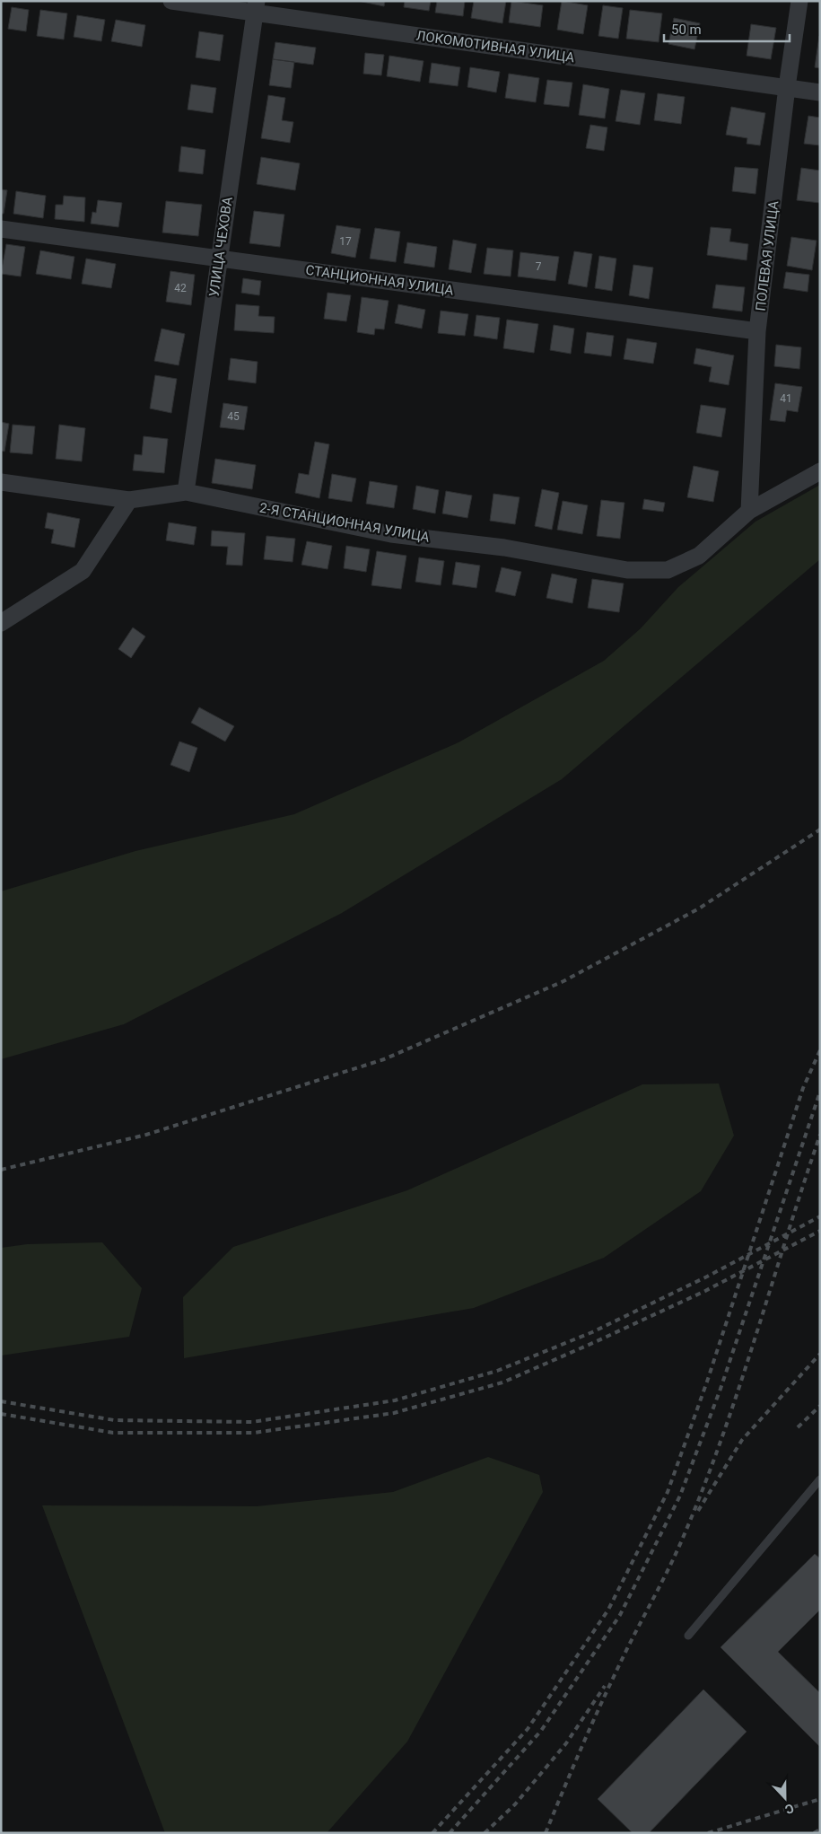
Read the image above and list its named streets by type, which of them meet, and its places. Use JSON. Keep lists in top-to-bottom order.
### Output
{
  "streets": {
    "street": [
      "ЛОКОМОТИВНАЯ УЛИЦА",
      "УЛИЦА ЧЕХОВА",
      "ПОЛЕВАЯ УЛИЦА",
      "СТАНЦИОННАЯ УЛИЦА",
      "2-Я СТАНЦИОННАЯ УЛИЦА"
    ]
  },
  "crossings": [
    ["ЛОКОМОТИВНАЯ УЛИЦА", "УЛИЦА ЧЕХОВА"],
    ["ЛОКОМОТИВНАЯ УЛИЦА", "ПОЛЕВАЯ УЛИЦА"],
    ["УЛИЦА ЧЕХОВА", "СТАНЦИОННАЯ УЛИЦА"],
    ["УЛИЦА ЧЕХОВА", "2-Я СТАНЦИОННАЯ УЛИЦА"],
    ["ПОЛЕВАЯ УЛИЦА", "СТАНЦИОННАЯ УЛИЦА"],
    ["ПОЛЕВАЯ УЛИЦА", "2-Я СТАНЦИОННАЯ УЛИЦА"]
  ],
  "house_numbers": [
    "17",
    "7",
    "42",
    "41",
    "45"
  ],
  "scale_bar": "50 m",
  "north": "bottom"
}
